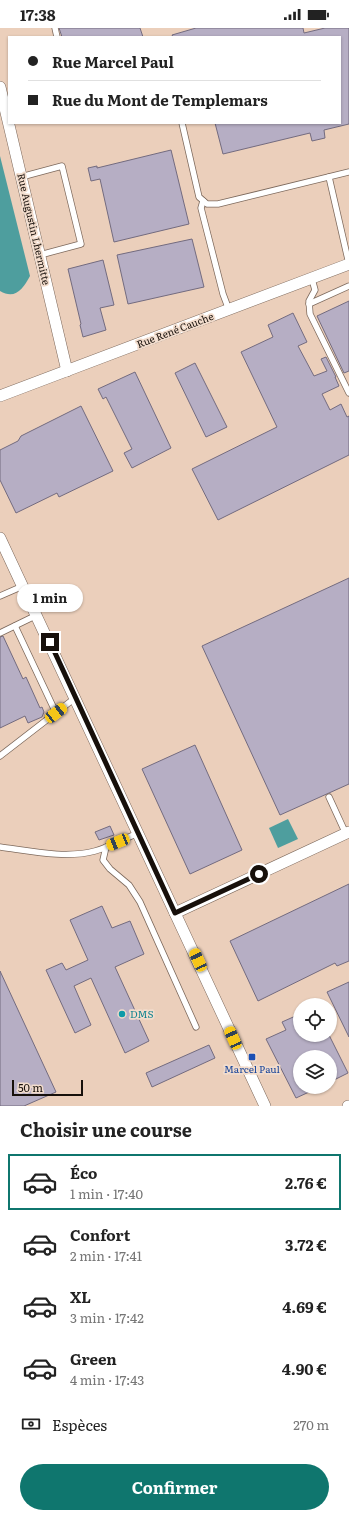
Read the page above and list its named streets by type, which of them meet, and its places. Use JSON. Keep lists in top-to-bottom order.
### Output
{
  "streets": {
    "street": ["Rue Augustin Lhermitte", "Rue René Cauche"]
  },
  "crossings": [
    ["Rue Augustin Lhermitte", "Rue René Cauche"]
  ],
  "places": {
    "other": ["DMS"],
    "transit": ["Marcel Paul"]
  },
  "scale_bar": "50 m",
  "page": {
    "status": "17:38",
    "banner": ["Rue Marcel Paul", "Rue du Mont de Templemars"],
    "bubble": "1 min",
    "scale": "50 m",
    "heading": "Choisir une course",
    "list": [
      {
        "name": "Éco",
        "note": "1 min · 17:40",
        "value": "2.76 €"
      },
      {
        "name": "Confort",
        "note": "2 min · 17:41",
        "value": "3.72 €"
      },
      {
        "name": "XL",
        "note": "3 min · 17:42",
        "value": "4.69 €"
      },
      {
        "name": "Green",
        "note": "4 min · 17:43",
        "value": "4.90 €"
      }
    ],
    "pay": ["Espèces", "270 m"],
    "buttons": "Confirmer"
  }
}
